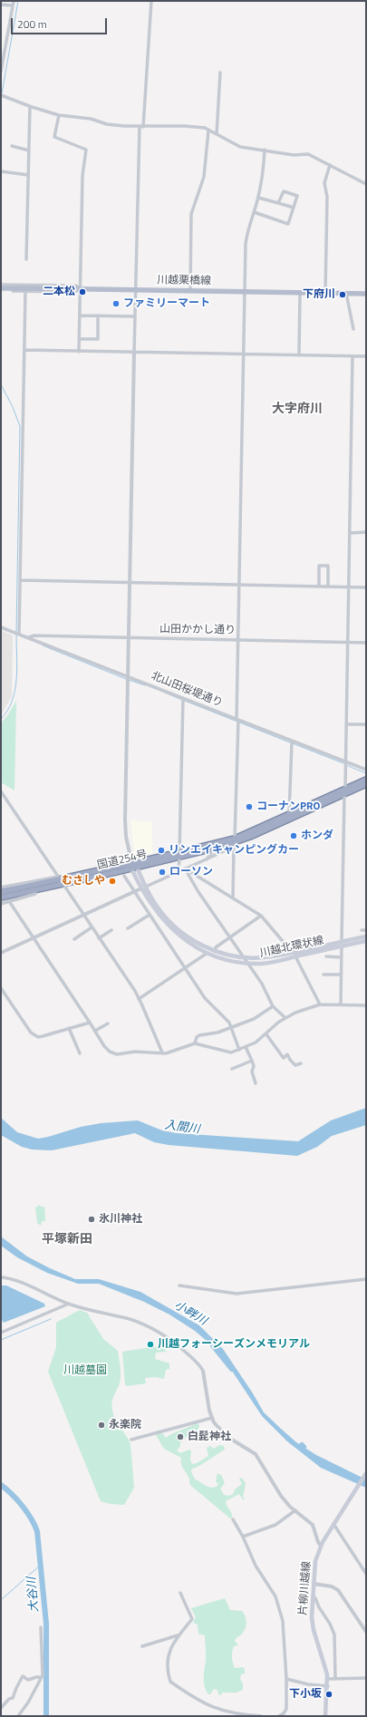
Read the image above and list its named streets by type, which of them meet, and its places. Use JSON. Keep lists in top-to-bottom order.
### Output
{
  "streets": {
    "highway": ["国道254号"],
    "main road": ["川越栗橋線", "川越北環状線", "片柳川越線"],
    "street": ["山田かかし通り", "北山田桜堤通り"]
  },
  "crossings": [
    ["山田かかし通り", "北山田桜堤通り"],
    ["国道254号", "川越北環状線"]
  ],
  "districts": ["大字府川", "平塚新田"],
  "water": ["入間川", "小畔川", "大谷川"],
  "parks": ["川越墓園"],
  "places": [
    "二本松",
    "下府川",
    "ファミリーマート",
    "コーナンPRO",
    "ホンダ",
    "リンエイキャンピングカー",
    "ローソン",
    "むさしや",
    "氷川神社",
    "川越フォーシーズンメモリアル",
    "永楽院",
    "白髭神社",
    "下小坂"
  ],
  "scale_bar": "200 m"
}
